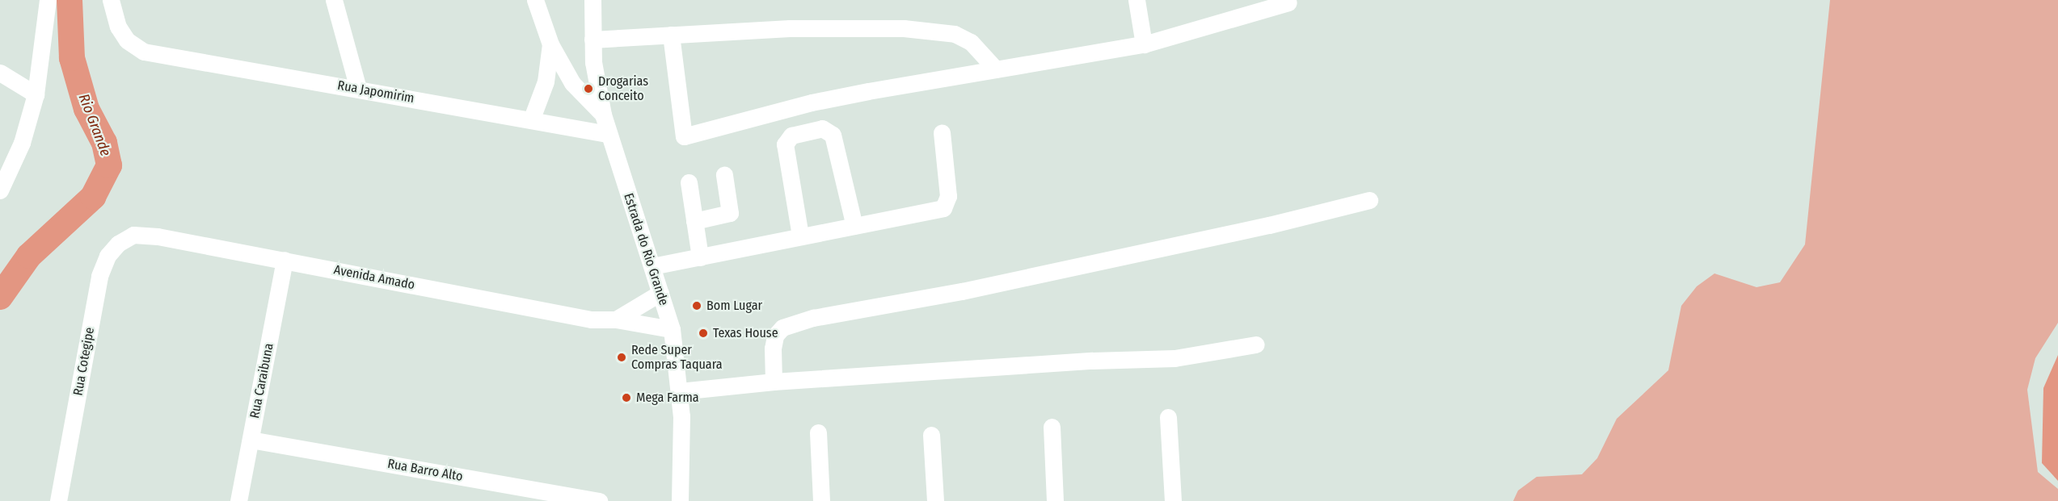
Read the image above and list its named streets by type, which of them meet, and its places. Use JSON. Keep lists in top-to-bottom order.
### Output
{
  "streets": {
    "street": [
      "Rua Japomirim",
      "Estrada do Rio Grande",
      "Avenida Amado",
      "Rua Cotegipe",
      "Rua Caraibuna",
      "Rua Barro Alto"
    ]
  },
  "crossings": [
    ["Rua Japomirim", "Estrada do Rio Grande"],
    ["Estrada do Rio Grande", "Avenida Amado"],
    ["Avenida Amado", "Rua Cotegipe"],
    ["Avenida Amado", "Rua Caraibuna"],
    ["Rua Caraibuna", "Rua Barro Alto"]
  ],
  "water": ["Rio Grande"],
  "places": [
    "Drogarias Conceito",
    "Bom Lugar",
    "Texas House",
    "Rede Super Compras Taquara",
    "Mega Farma"
  ]
}
